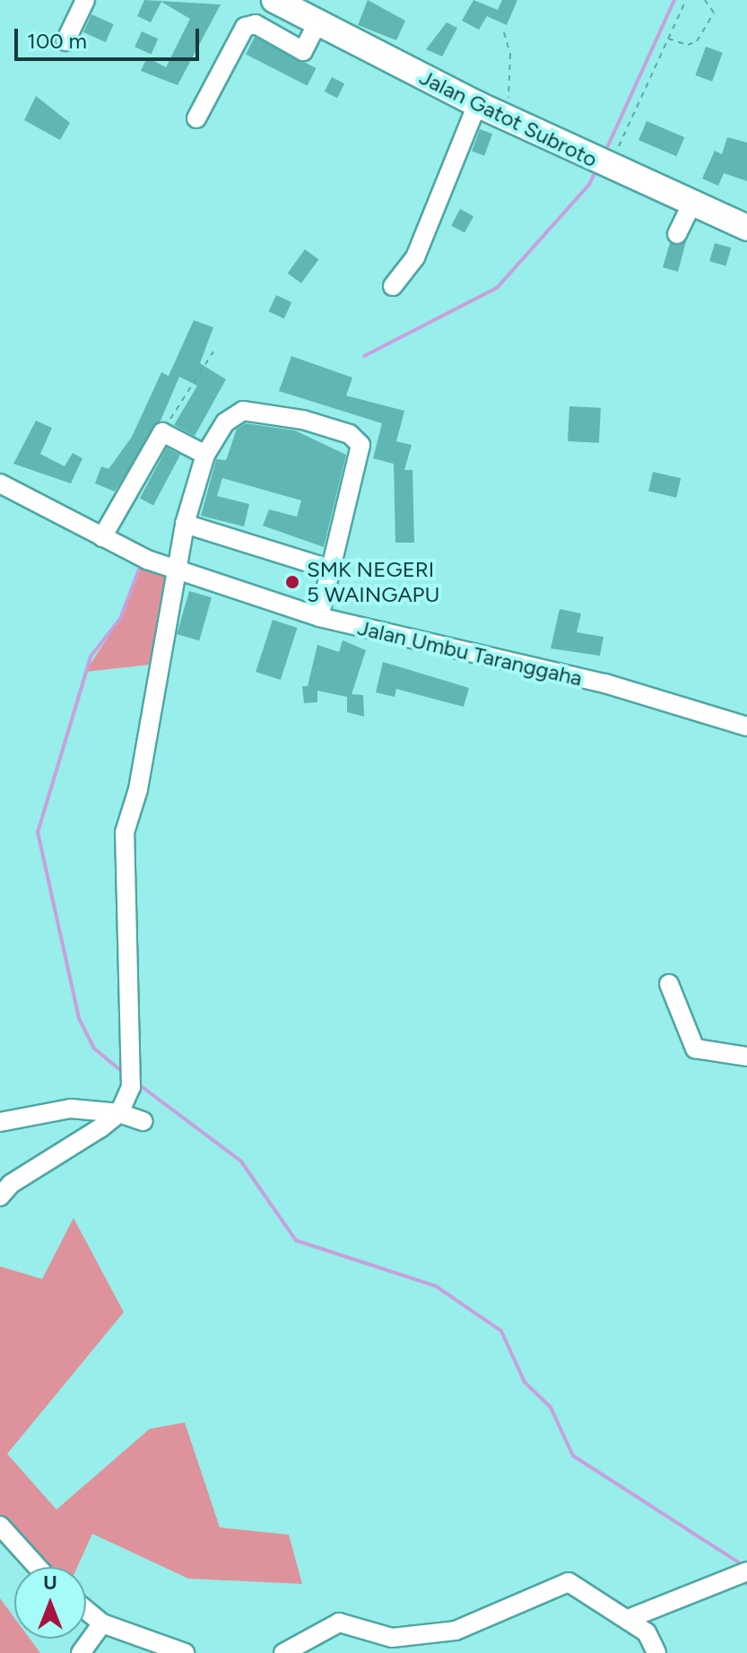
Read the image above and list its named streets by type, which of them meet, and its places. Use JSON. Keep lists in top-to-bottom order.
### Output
{
  "streets": {
    "highway": ["Jalan Gatot Subroto"],
    "street": ["Jalan Umbu Taranggaha"]
  },
  "places": ["SMK NEGERI 5 WAINGAPU"],
  "scale_bar": "100 m",
  "north": "top"
}
